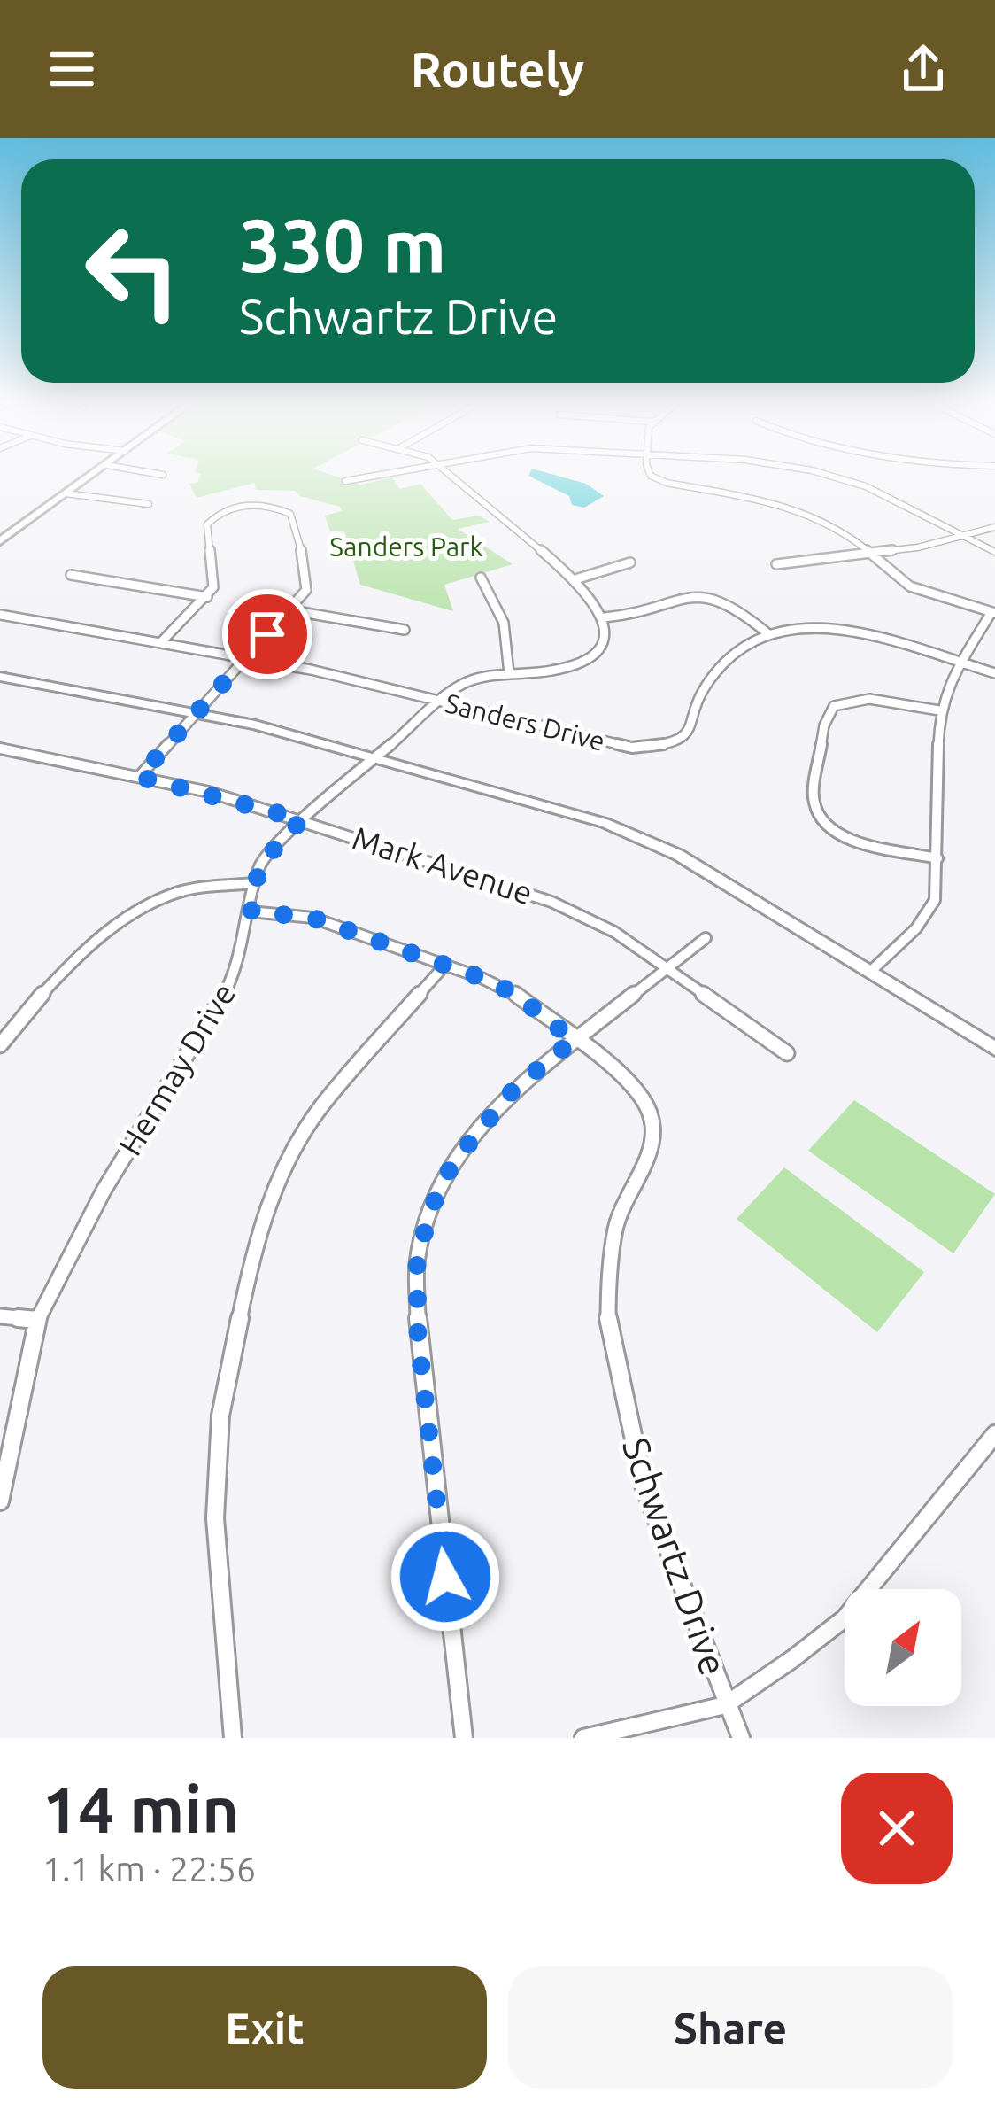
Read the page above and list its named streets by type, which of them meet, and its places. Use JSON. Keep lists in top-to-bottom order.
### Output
{
  "streets": {
    "street": [
      "Sanders Drive",
      "Mark Avenue",
      "Hermay Drive",
      "Schwartz Drive"
    ]
  },
  "crossings": [
    ["Hermay Drive", "Schwartz Drive"]
  ],
  "parks": ["Sanders Park"],
  "north": "top right",
  "page": {
    "header": "Routely",
    "turn": ["330 m", "Schwartz Drive"],
    "heading": ["14 min", "1.1 km · 22:56"],
    "buttons": ["Exit", "Share"]
  }
}
